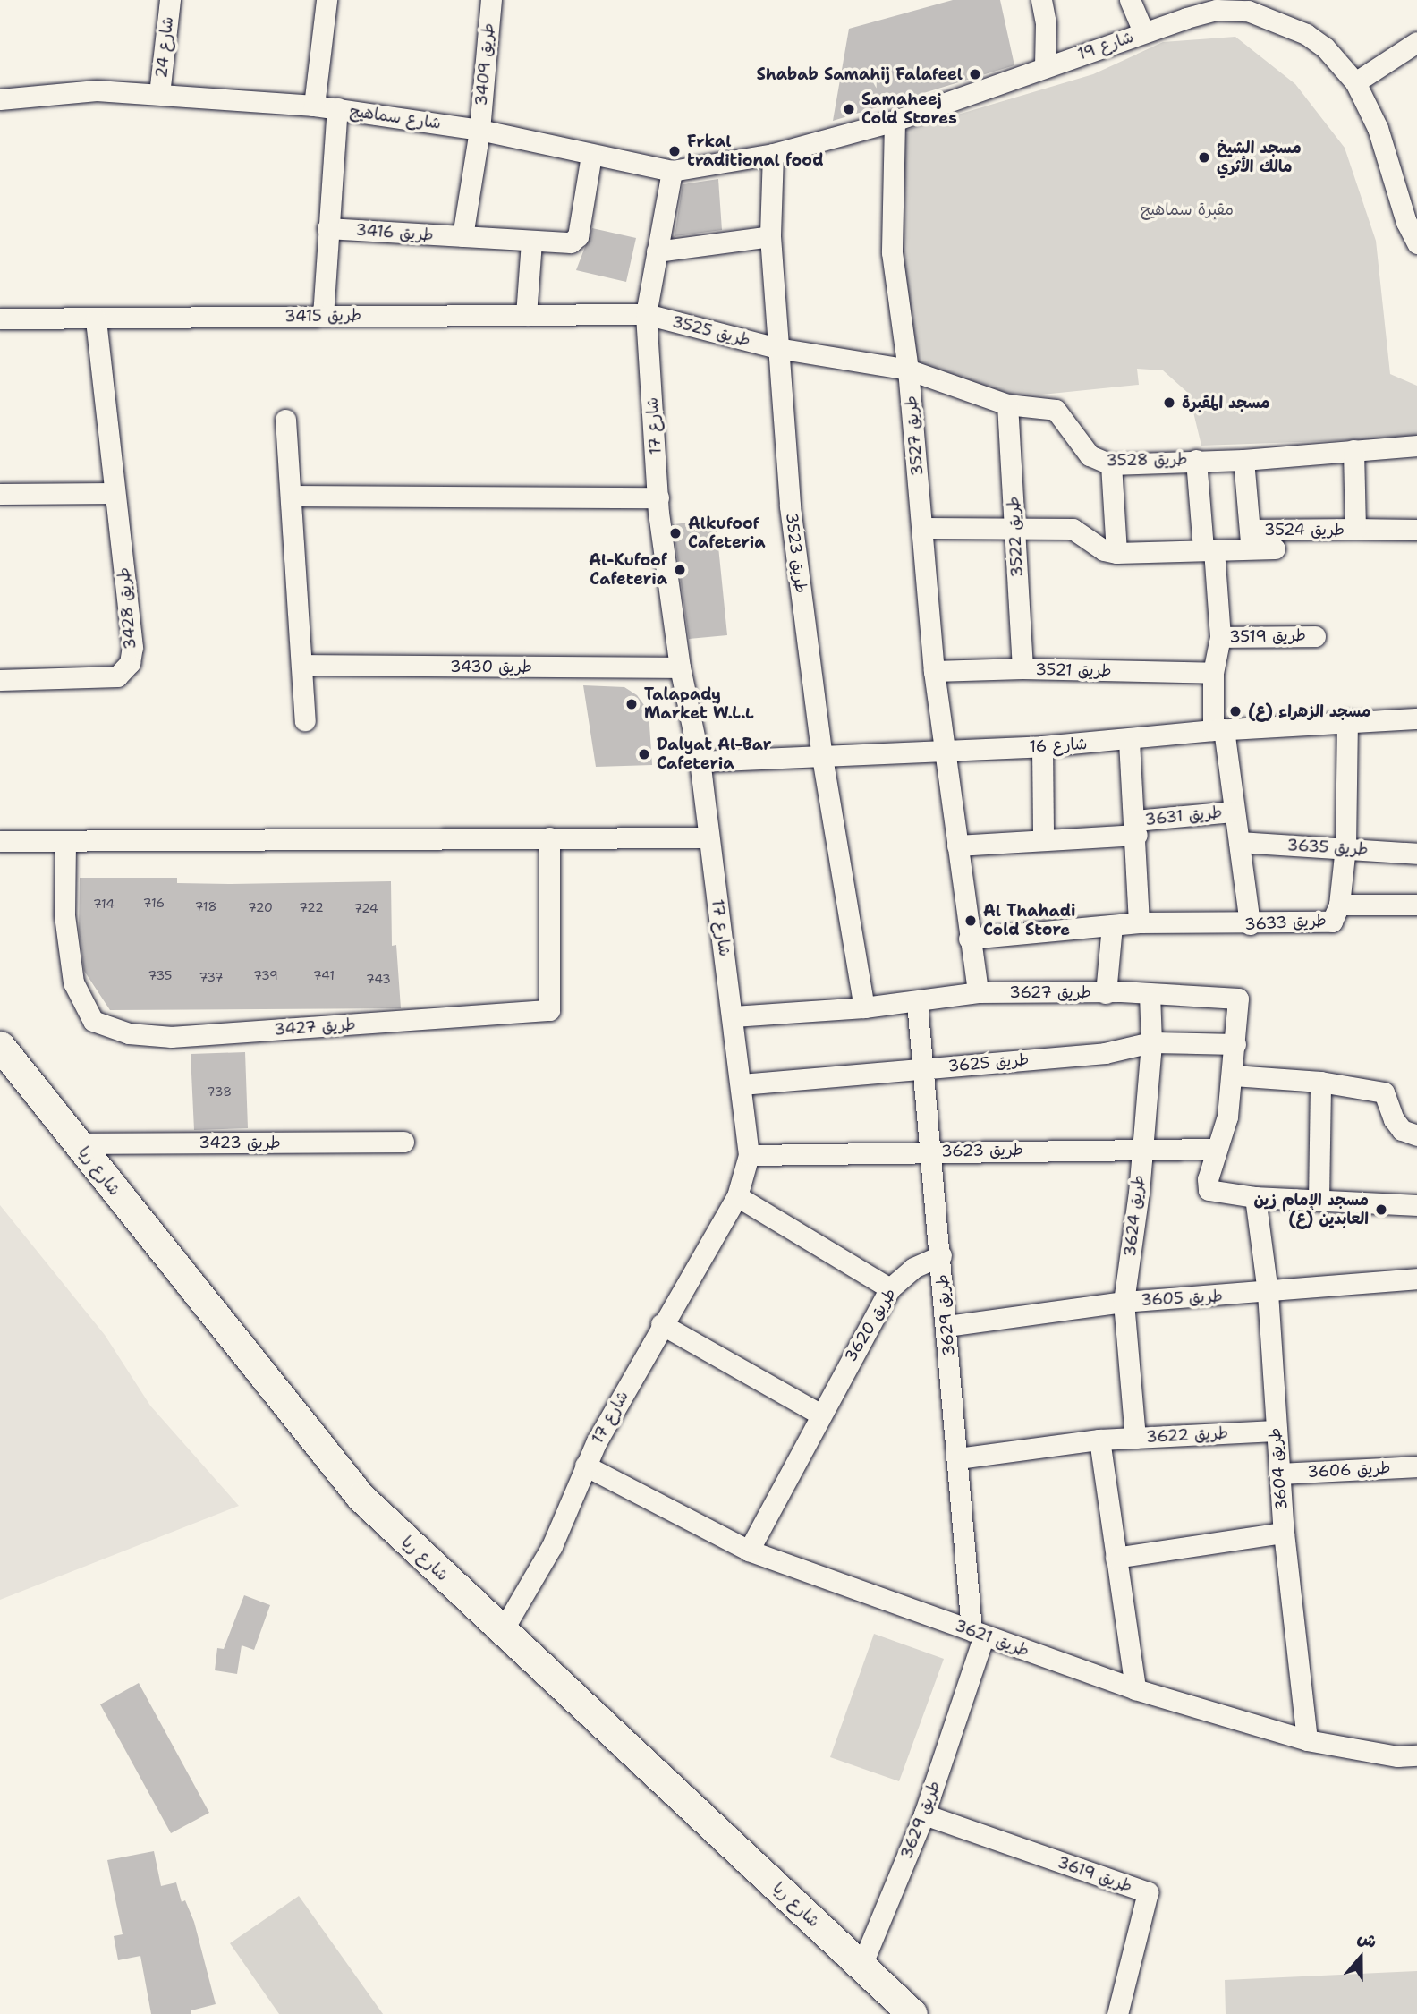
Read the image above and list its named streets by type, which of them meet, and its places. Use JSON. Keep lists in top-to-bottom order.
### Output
{
  "streets": {
    "main road": ["شارع ريا"],
    "street": [
      "شارع 19",
      "شارع 24",
      "طريق 3409",
      "شارع سماهيج",
      "طريق 3416",
      "طريق 3415",
      "طريق 3525",
      "شارع 17",
      "طريق 3527",
      "طريق 3528",
      "طريق 3524",
      "طريق 3522",
      "طريق 3523",
      "طريق 3428",
      "طريق 3519",
      "طريق 3430",
      "طريق 3521",
      "شارع 16",
      "طريق 3631",
      "طريق 3635",
      "طريق 3633",
      "طريق 3627",
      "طريق 3427",
      "طريق 3625",
      "طريق 3423",
      "طريق 3623",
      "طريق 3624",
      "طريق 3605",
      "طريق 3629",
      "طريق 3620",
      "طريق 3622",
      "طريق 3604",
      "طريق 3606",
      "طريق 3621",
      "طريق 3619"
    ]
  },
  "crossings": [
    ["شارع 19", "شارع سماهيج"],
    ["شارع 19", "شارع 17"],
    ["شارع 19", "طريق 3527"],
    ["شارع 24", "شارع سماهيج"],
    ["طريق 3409", "شارع سماهيج"],
    ["شارع سماهيج", "طريق 3416"],
    ["شارع سماهيج", "شارع 17"],
    ["طريق 3415", "طريق 3525"],
    ["طريق 3415", "شارع 17"],
    ["طريق 3415", "طريق 3428"],
    ["طريق 3525", "شارع 17"],
    ["طريق 3525", "طريق 3527"],
    ["طريق 3525", "طريق 3528"],
    ["طريق 3525", "طريق 3523"],
    ["شارع 17", "طريق 3430"],
    ["شارع 17", "شارع 16"],
    ["شارع 17", "طريق 3627"],
    ["شارع 17", "طريق 3625"],
    ["شارع 17", "طريق 3623"],
    ["شارع 17", "شارع ريا"],
    ["شارع 17", "طريق 3621"],
    ["طريق 3527", "طريق 3528"],
    ["طريق 3527", "طريق 3524"],
    ["طريق 3527", "طريق 3521"],
    ["طريق 3527", "شارع 16"],
    ["طريق 3528", "طريق 3524"],
    ["طريق 3528", "طريق 3522"],
    ["طريق 3524", "طريق 3522"],
    ["طريق 3522", "طريق 3521"],
    ["طريق 3523", "شارع 16"],
    ["شارع 16", "طريق 3631"],
    ["شارع 16", "طريق 3633"],
    ["طريق 3631", "طريق 3635"],
    ["طريق 3631", "طريق 3633"],
    ["طريق 3635", "طريق 3633"],
    ["طريق 3627", "طريق 3625"],
    ["طريق 3627", "طريق 3624"],
    ["طريق 3627", "طريق 3629"],
    ["طريق 3625", "طريق 3624"],
    ["طريق 3625", "طريق 3629"],
    ["طريق 3423", "شارع ريا"],
    ["طريق 3623", "طريق 3624"],
    ["طريق 3623", "طريق 3629"],
    ["شارع ريا", "طريق 3629"],
    ["طريق 3624", "طريق 3605"],
    ["طريق 3624", "طريق 3622"],
    ["طريق 3605", "طريق 3629"],
    ["طريق 3605", "طريق 3604"],
    ["طريق 3629", "طريق 3620"],
    ["طريق 3629", "طريق 3622"],
    ["طريق 3629", "طريق 3621"],
    ["طريق 3629", "طريق 3619"],
    ["طريق 3620", "طريق 3621"],
    ["طريق 3622", "طريق 3604"],
    ["طريق 3604", "طريق 3606"],
    ["طريق 3604", "طريق 3621"]
  ],
  "parks": ["مقبرة سماهيج"],
  "places": [
    "Shabab Samahij Falafeel",
    "Samaheej Cold Stores",
    "Frkal traditional food",
    "مسجد الشيخ مالك الأثري",
    "مسجد المقبرة",
    "Alkufoof Cafeteria",
    "Al-Kufoof Cafeteria",
    "Talapady Market W.L.L",
    "مسجد الزهراء (ع)",
    "Dalyat Al-Bar Cafeteria",
    "Al Thahadi Cold Store",
    "مسجد الإمام زين العابدين (ع)"
  ],
  "house_numbers": [
    "716",
    "714",
    "718",
    "720",
    "722",
    "724",
    "735",
    "739",
    "741",
    "737",
    "743",
    "738"
  ],
  "north": "top"
}
